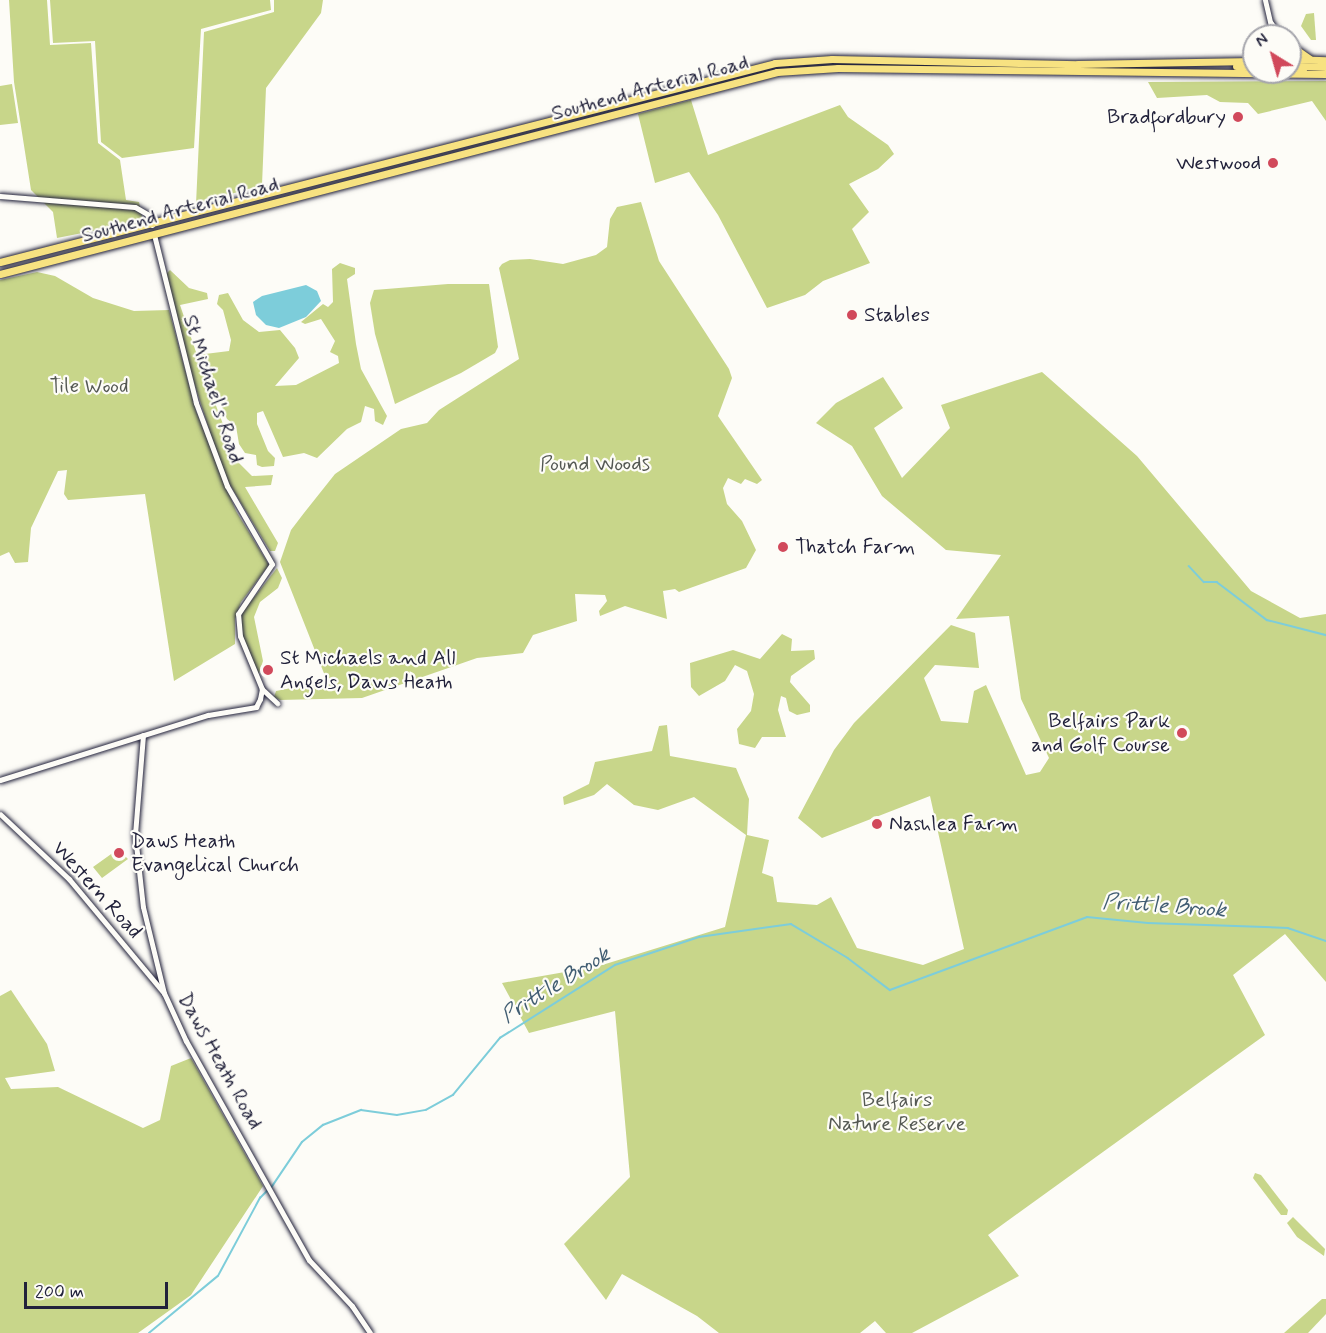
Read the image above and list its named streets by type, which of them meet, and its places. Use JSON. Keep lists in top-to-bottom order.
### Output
{
  "streets": {
    "highway": ["Southend Arterial Road"],
    "street": ["St Michael's Road", "Western Road", "Daws Heath Road"]
  },
  "crossings": [
    ["Southend Arterial Road", "St Michael's Road"],
    ["Western Road", "Daws Heath Road"]
  ],
  "water": ["Prittle Brook"],
  "parks": ["Tile Wood", "Pound Woods", "Belfairs Nature Reserve"],
  "places": [
    "Bradfordbury",
    "Westwood",
    "Stables",
    "Thatch Farm",
    "St Michaels and All Angels, Daws Heath",
    "Belfairs Park and Golf Course",
    "Nashlea Farm",
    "Daws Heath Evangelical Church"
  ],
  "scale_bar": "200 m",
  "north": "top left"
}
